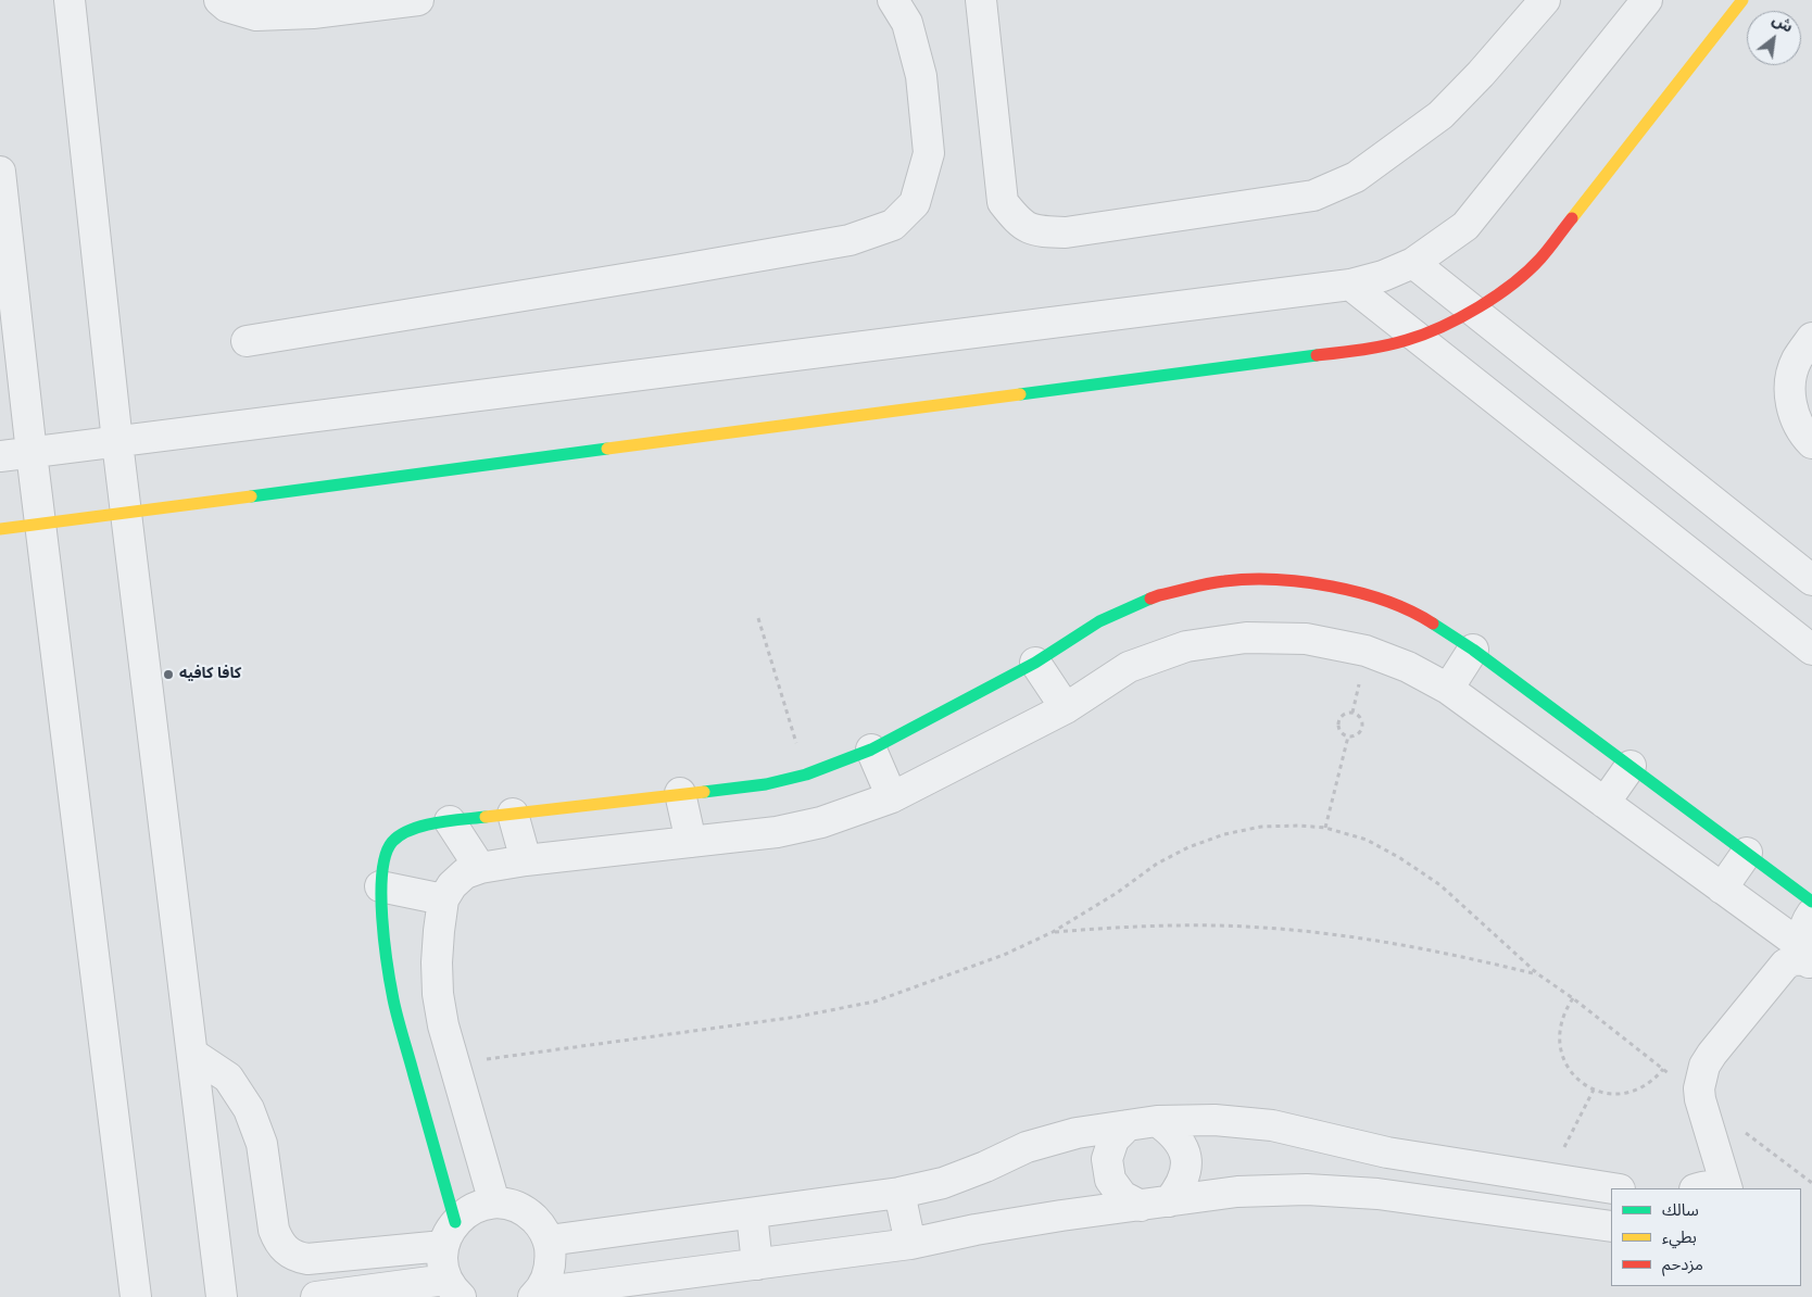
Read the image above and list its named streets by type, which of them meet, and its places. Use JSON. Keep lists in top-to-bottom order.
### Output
{
  "places": ["كافا كافيه"],
  "legend": ["سالك", "بطيء", "مزدحم"],
  "north": "top right"
}
